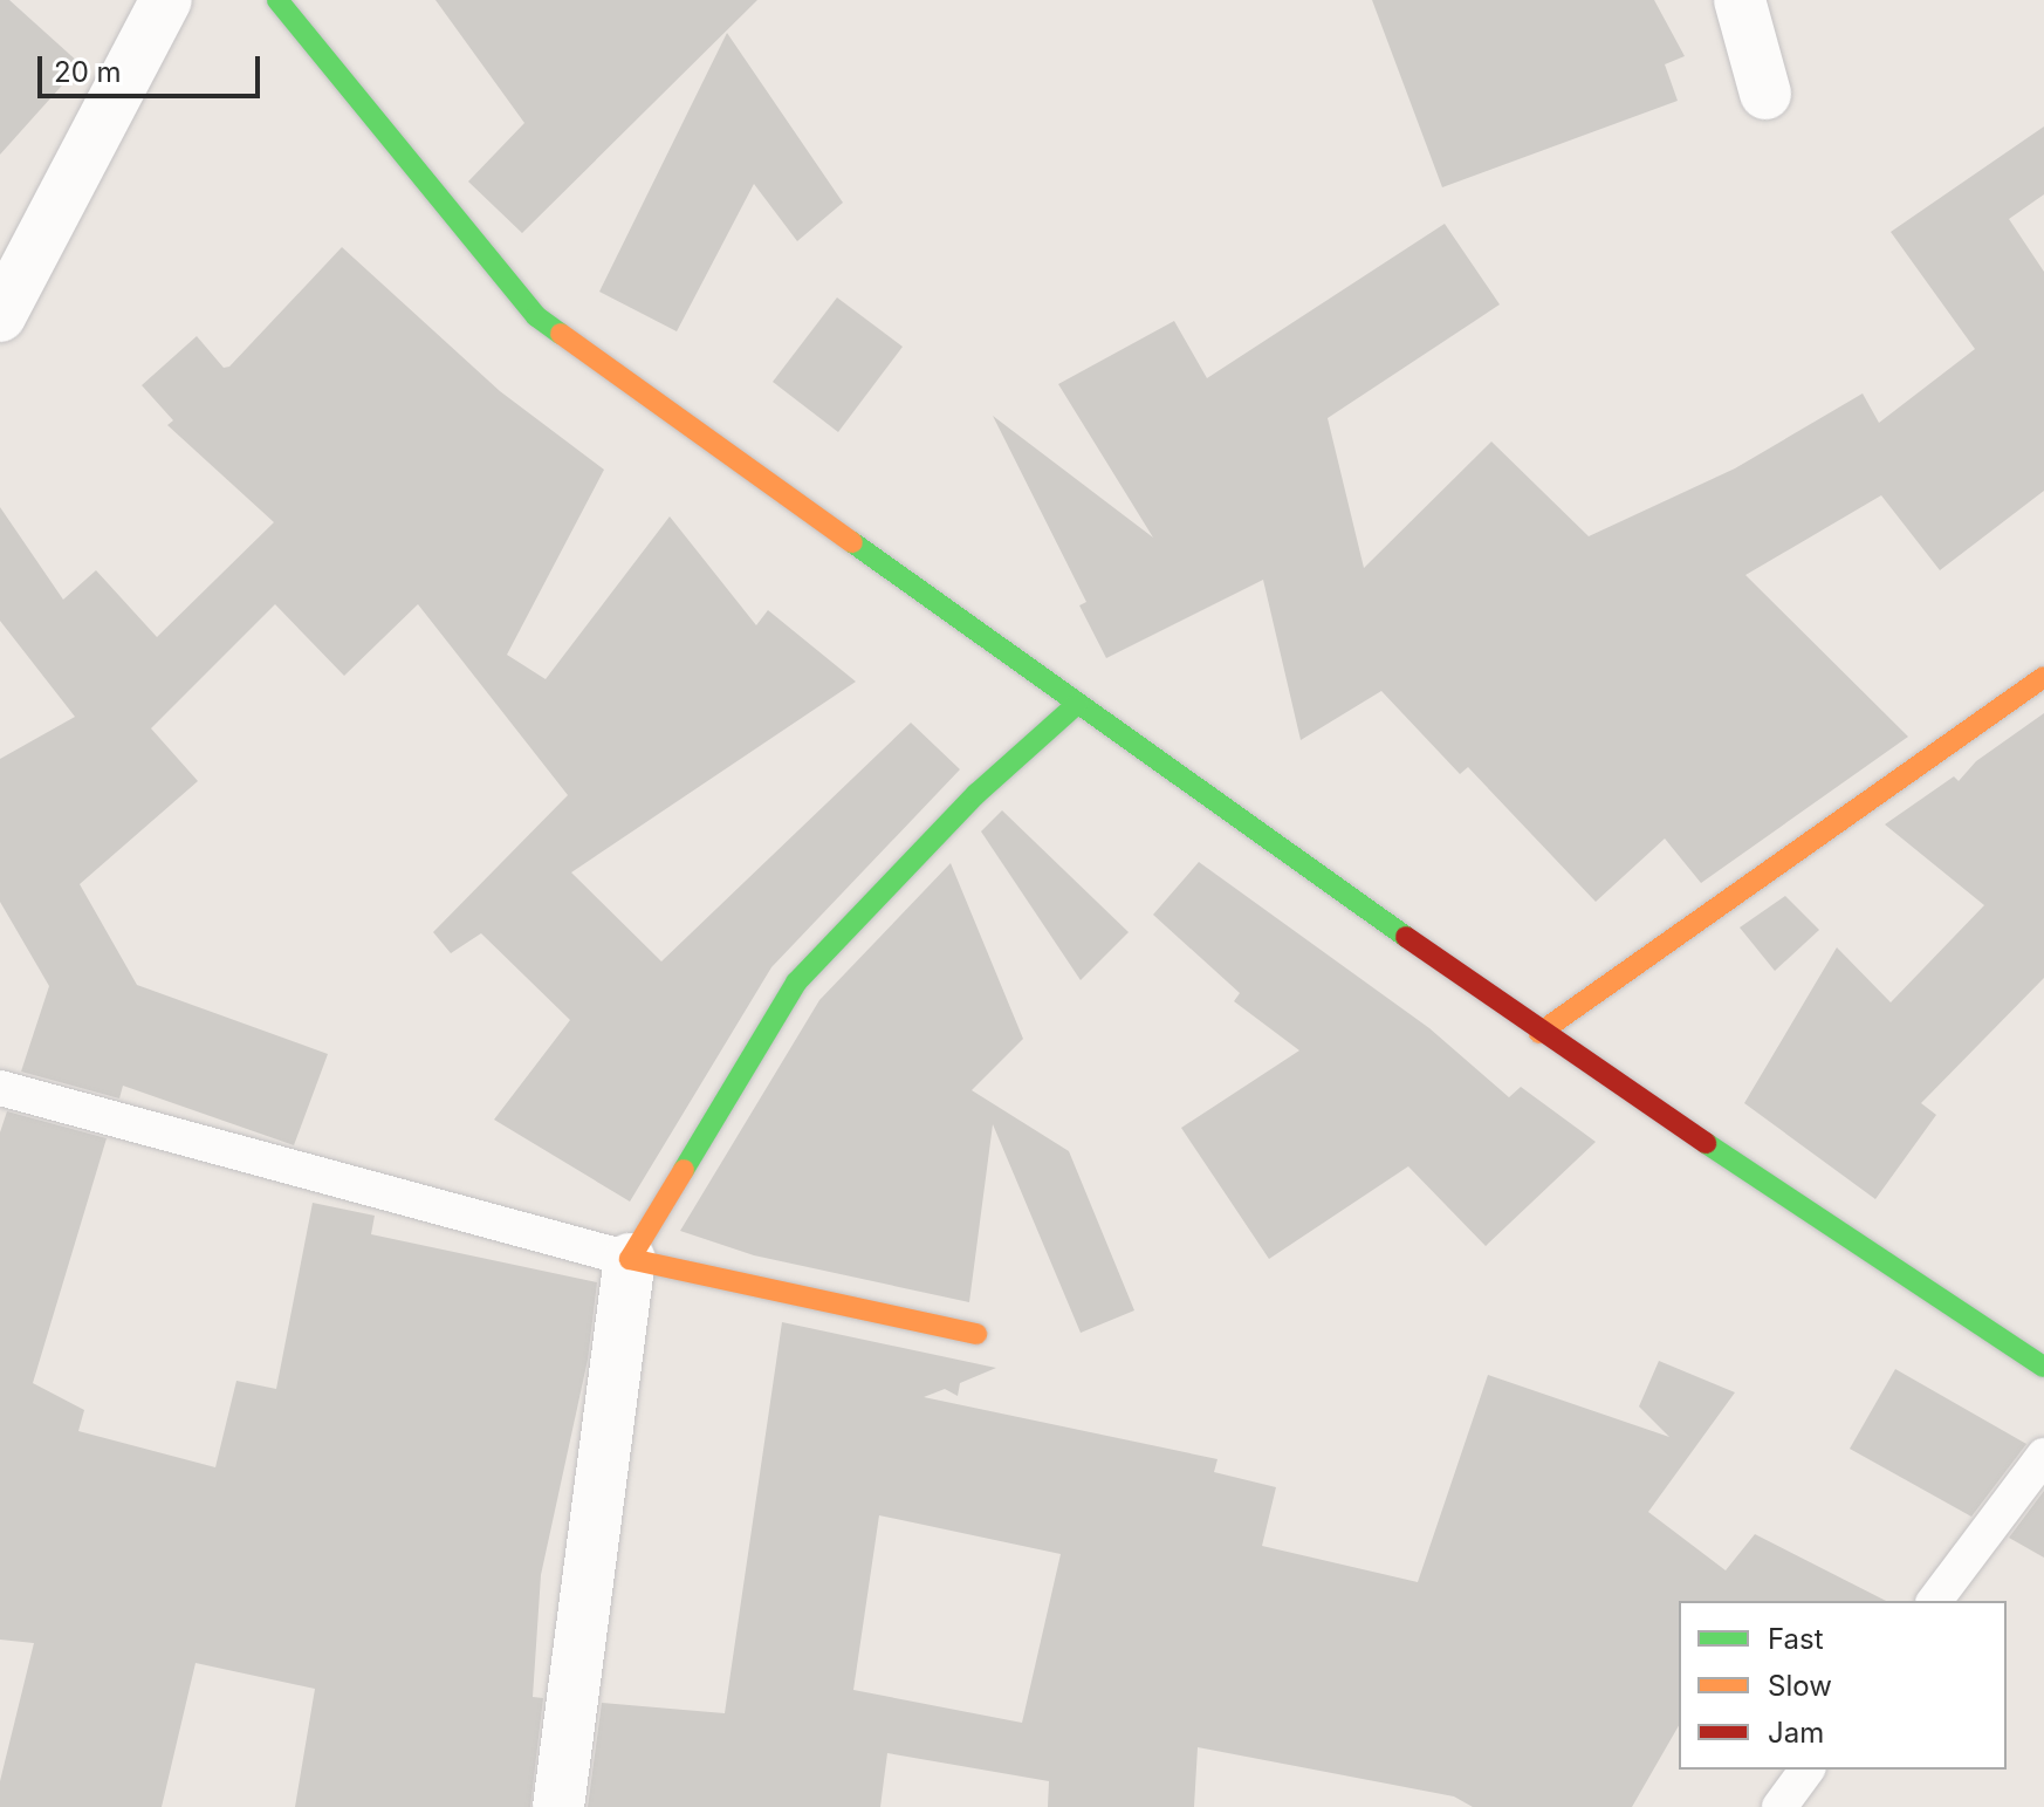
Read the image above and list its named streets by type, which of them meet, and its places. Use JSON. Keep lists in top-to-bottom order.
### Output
{
  "legend": ["Fast", "Slow", "Jam"],
  "scale_bar": "20 m"
}
